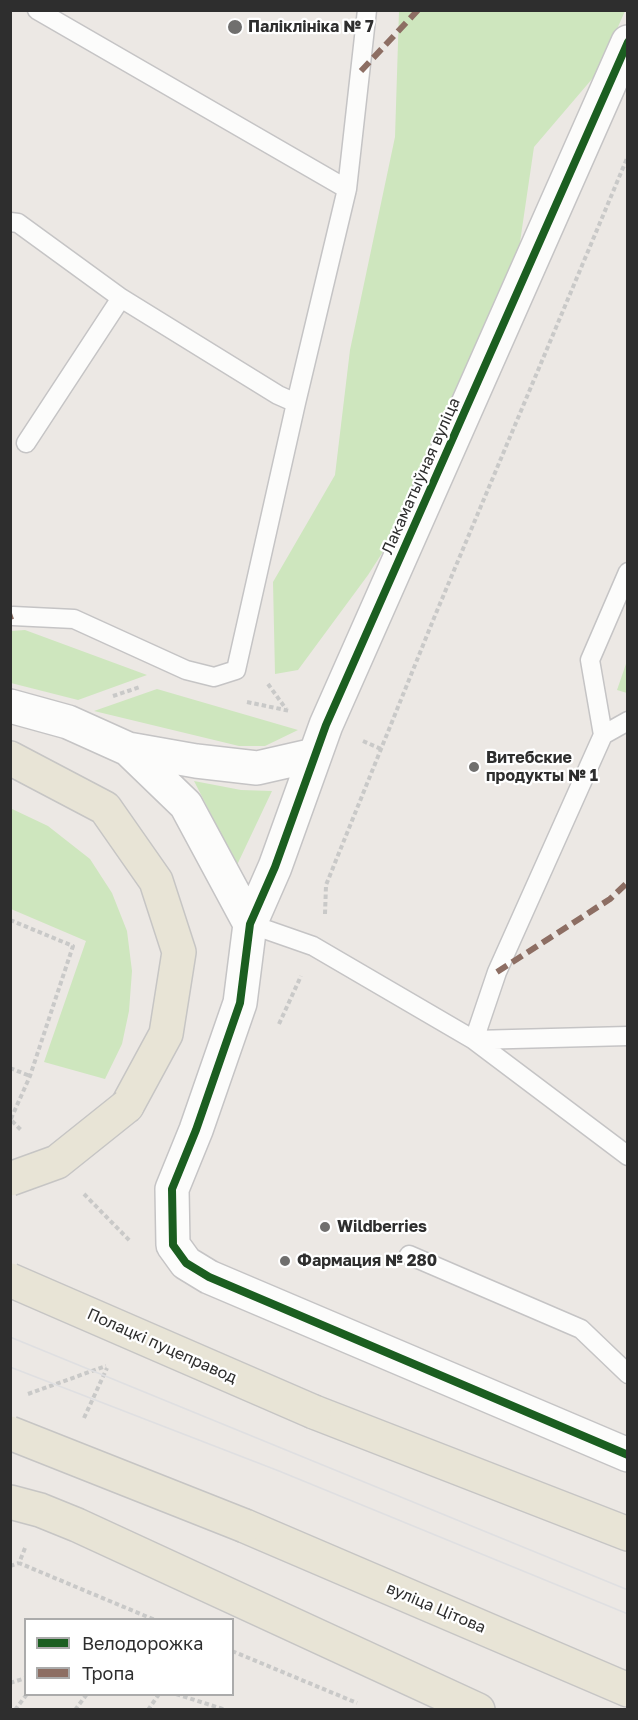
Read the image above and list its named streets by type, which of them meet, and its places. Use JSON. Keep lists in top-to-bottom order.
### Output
{
  "streets": {
    "main road": ["Полацкі пуцеправод", "вуліца Цітова"],
    "street": ["Лакаматыўная вуліца"]
  },
  "places": [
    "Паліклініка № 7",
    "Витебские продукты № 1",
    "Wildberries",
    "Фармация № 280"
  ],
  "legend": ["Велодорожка", "Тропа"]
}
